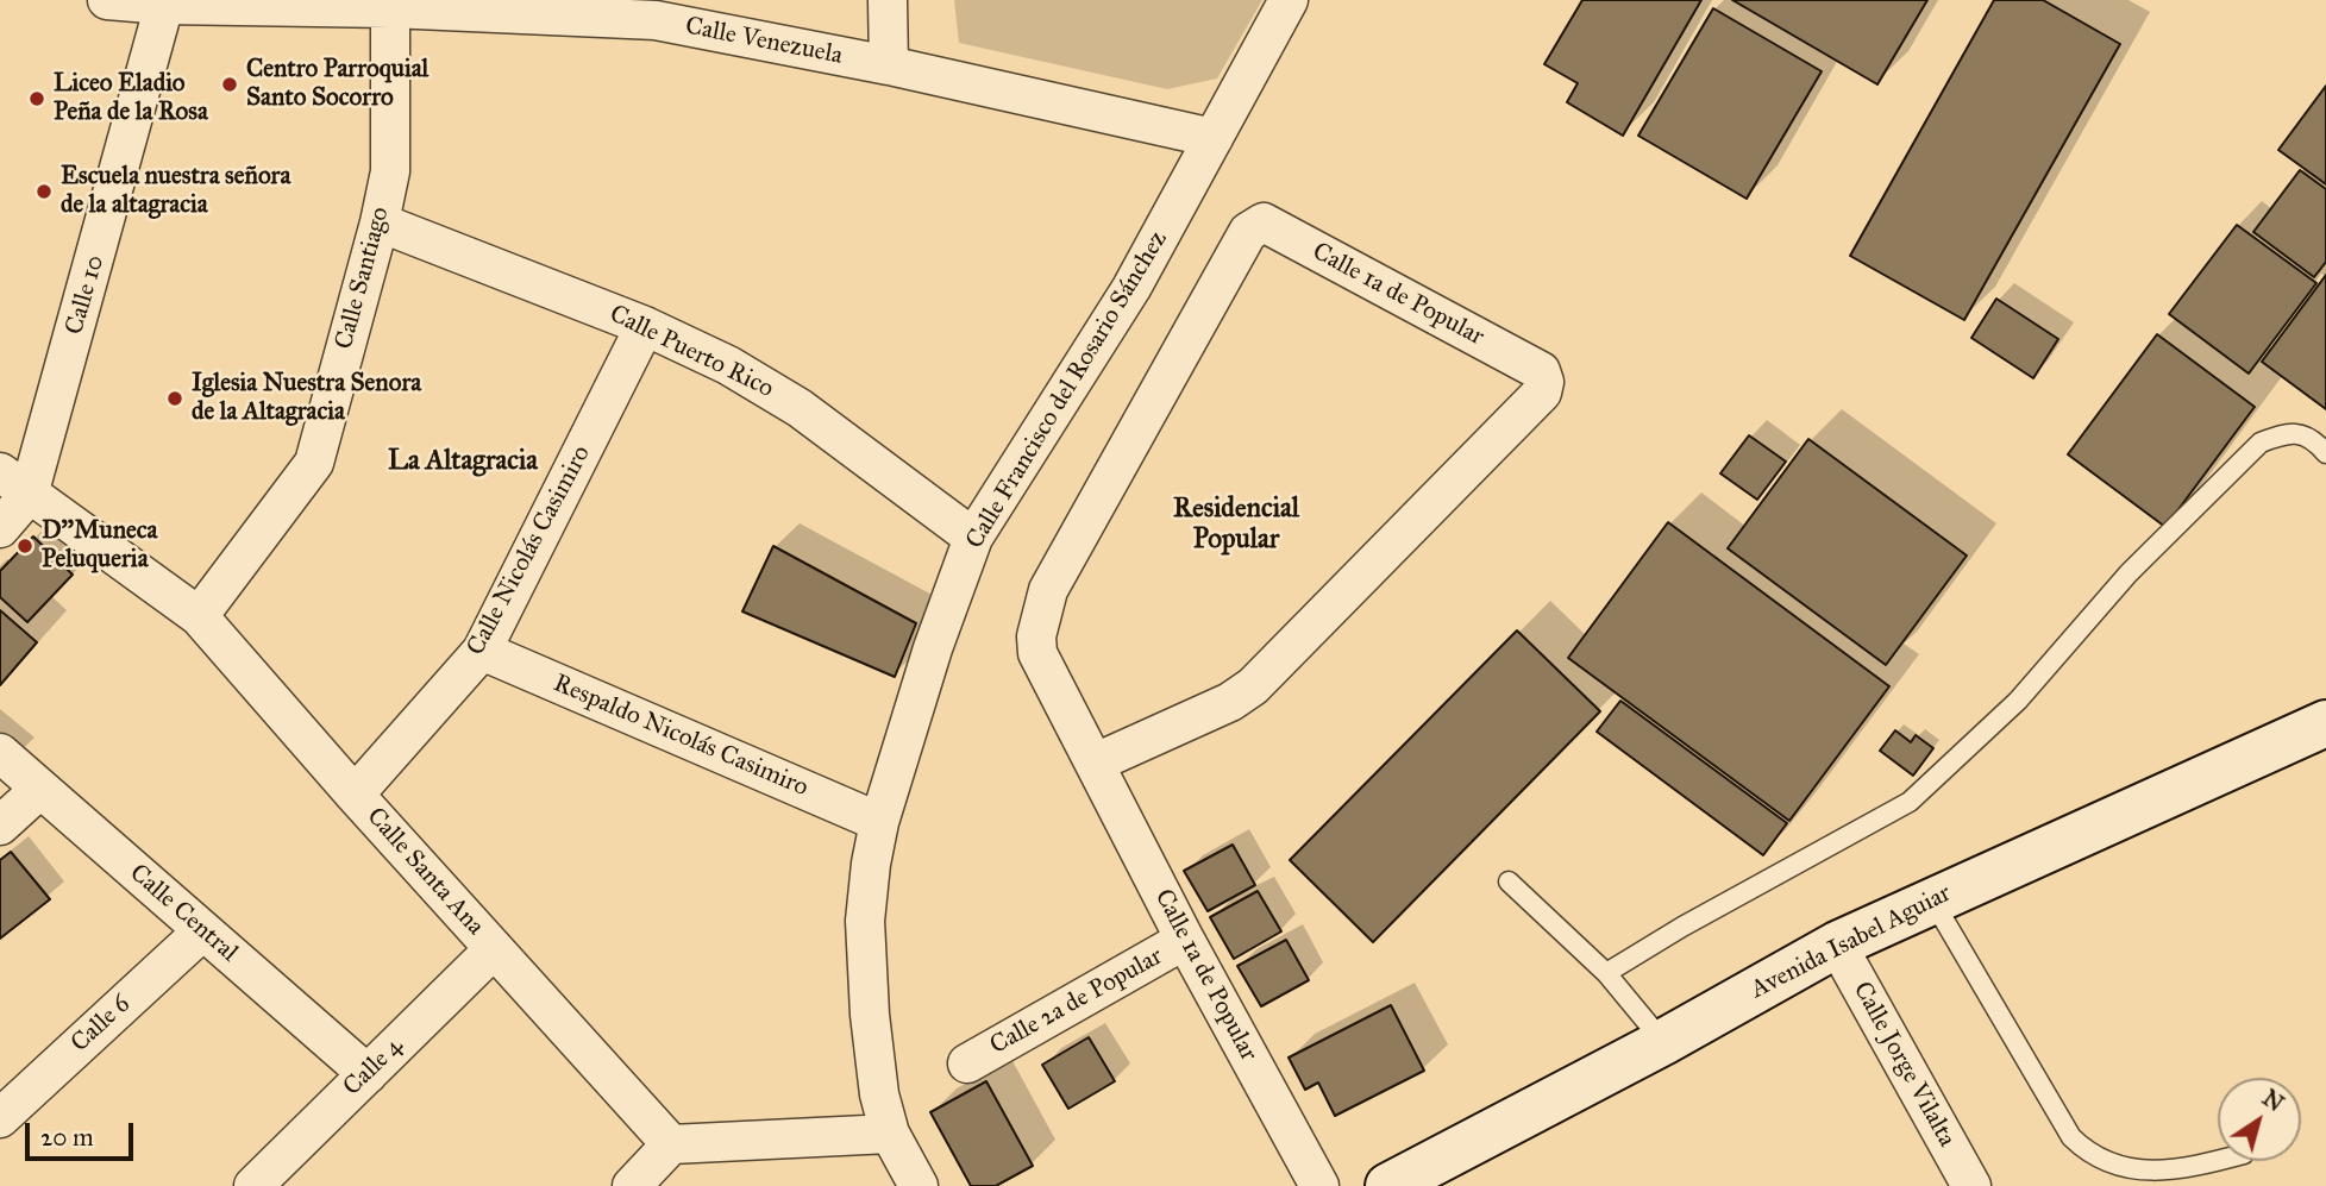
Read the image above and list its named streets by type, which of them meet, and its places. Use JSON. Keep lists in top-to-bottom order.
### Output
{
  "streets": {
    "main road": ["Avenida Isabel Aguiar"],
    "street": [
      "Calle Venezuela",
      "Calle Santiago",
      "Calle 10",
      "Calle 1a de Popular",
      "Calle Puerto Rico",
      "Calle Francisco del Rosario Sánchez",
      "Calle Nicolás Casimiro",
      "Respaldo Nicolás Casimiro",
      "Calle Santa Ana",
      "Calle Central",
      "Calle 2a de Popular",
      "Calle 6",
      "Calle Jorge Vilalta",
      "Calle 4"
    ]
  },
  "crossings": [
    ["Calle Venezuela", "Calle Santiago"],
    ["Calle Venezuela", "Calle 10"],
    ["Calle Venezuela", "Calle Francisco del Rosario Sánchez"],
    ["Calle Santiago", "Calle Puerto Rico"],
    ["Calle Santiago", "Calle Santa Ana"],
    ["Calle 10", "Calle Santa Ana"],
    ["Calle 1a de Popular", "Calle 2a de Popular"],
    ["Calle Puerto Rico", "Calle Francisco del Rosario Sánchez"],
    ["Calle Puerto Rico", "Calle Nicolás Casimiro"],
    ["Calle Francisco del Rosario Sánchez", "Respaldo Nicolás Casimiro"],
    ["Calle Nicolás Casimiro", "Respaldo Nicolás Casimiro"],
    ["Calle Nicolás Casimiro", "Calle Santa Ana"],
    ["Calle Santa Ana", "Calle 4"],
    ["Calle Central", "Calle 6"],
    ["Calle Central", "Calle 4"],
    ["Avenida Isabel Aguiar", "Calle Jorge Vilalta"]
  ],
  "districts": ["La Altagracia", "Residencial Popular"],
  "places": [
    "Centro Parroquial Santo Socorro",
    "Liceo Eladio Peña de la Rosa",
    "Escuela nuestra señora de la altagracia",
    "Iglesia Nuestra Senora de la Altagracia",
    "D''Muneca Peluqueria"
  ],
  "scale_bar": "20 m",
  "north": "top right"
}
